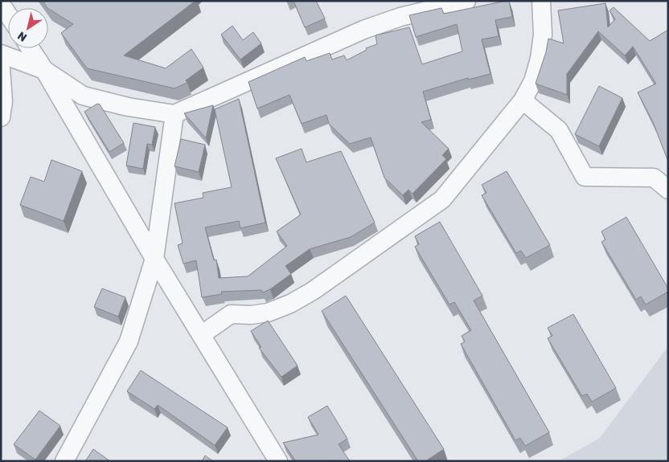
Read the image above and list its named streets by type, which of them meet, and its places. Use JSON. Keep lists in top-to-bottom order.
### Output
{
  "north": "bottom left"
}
